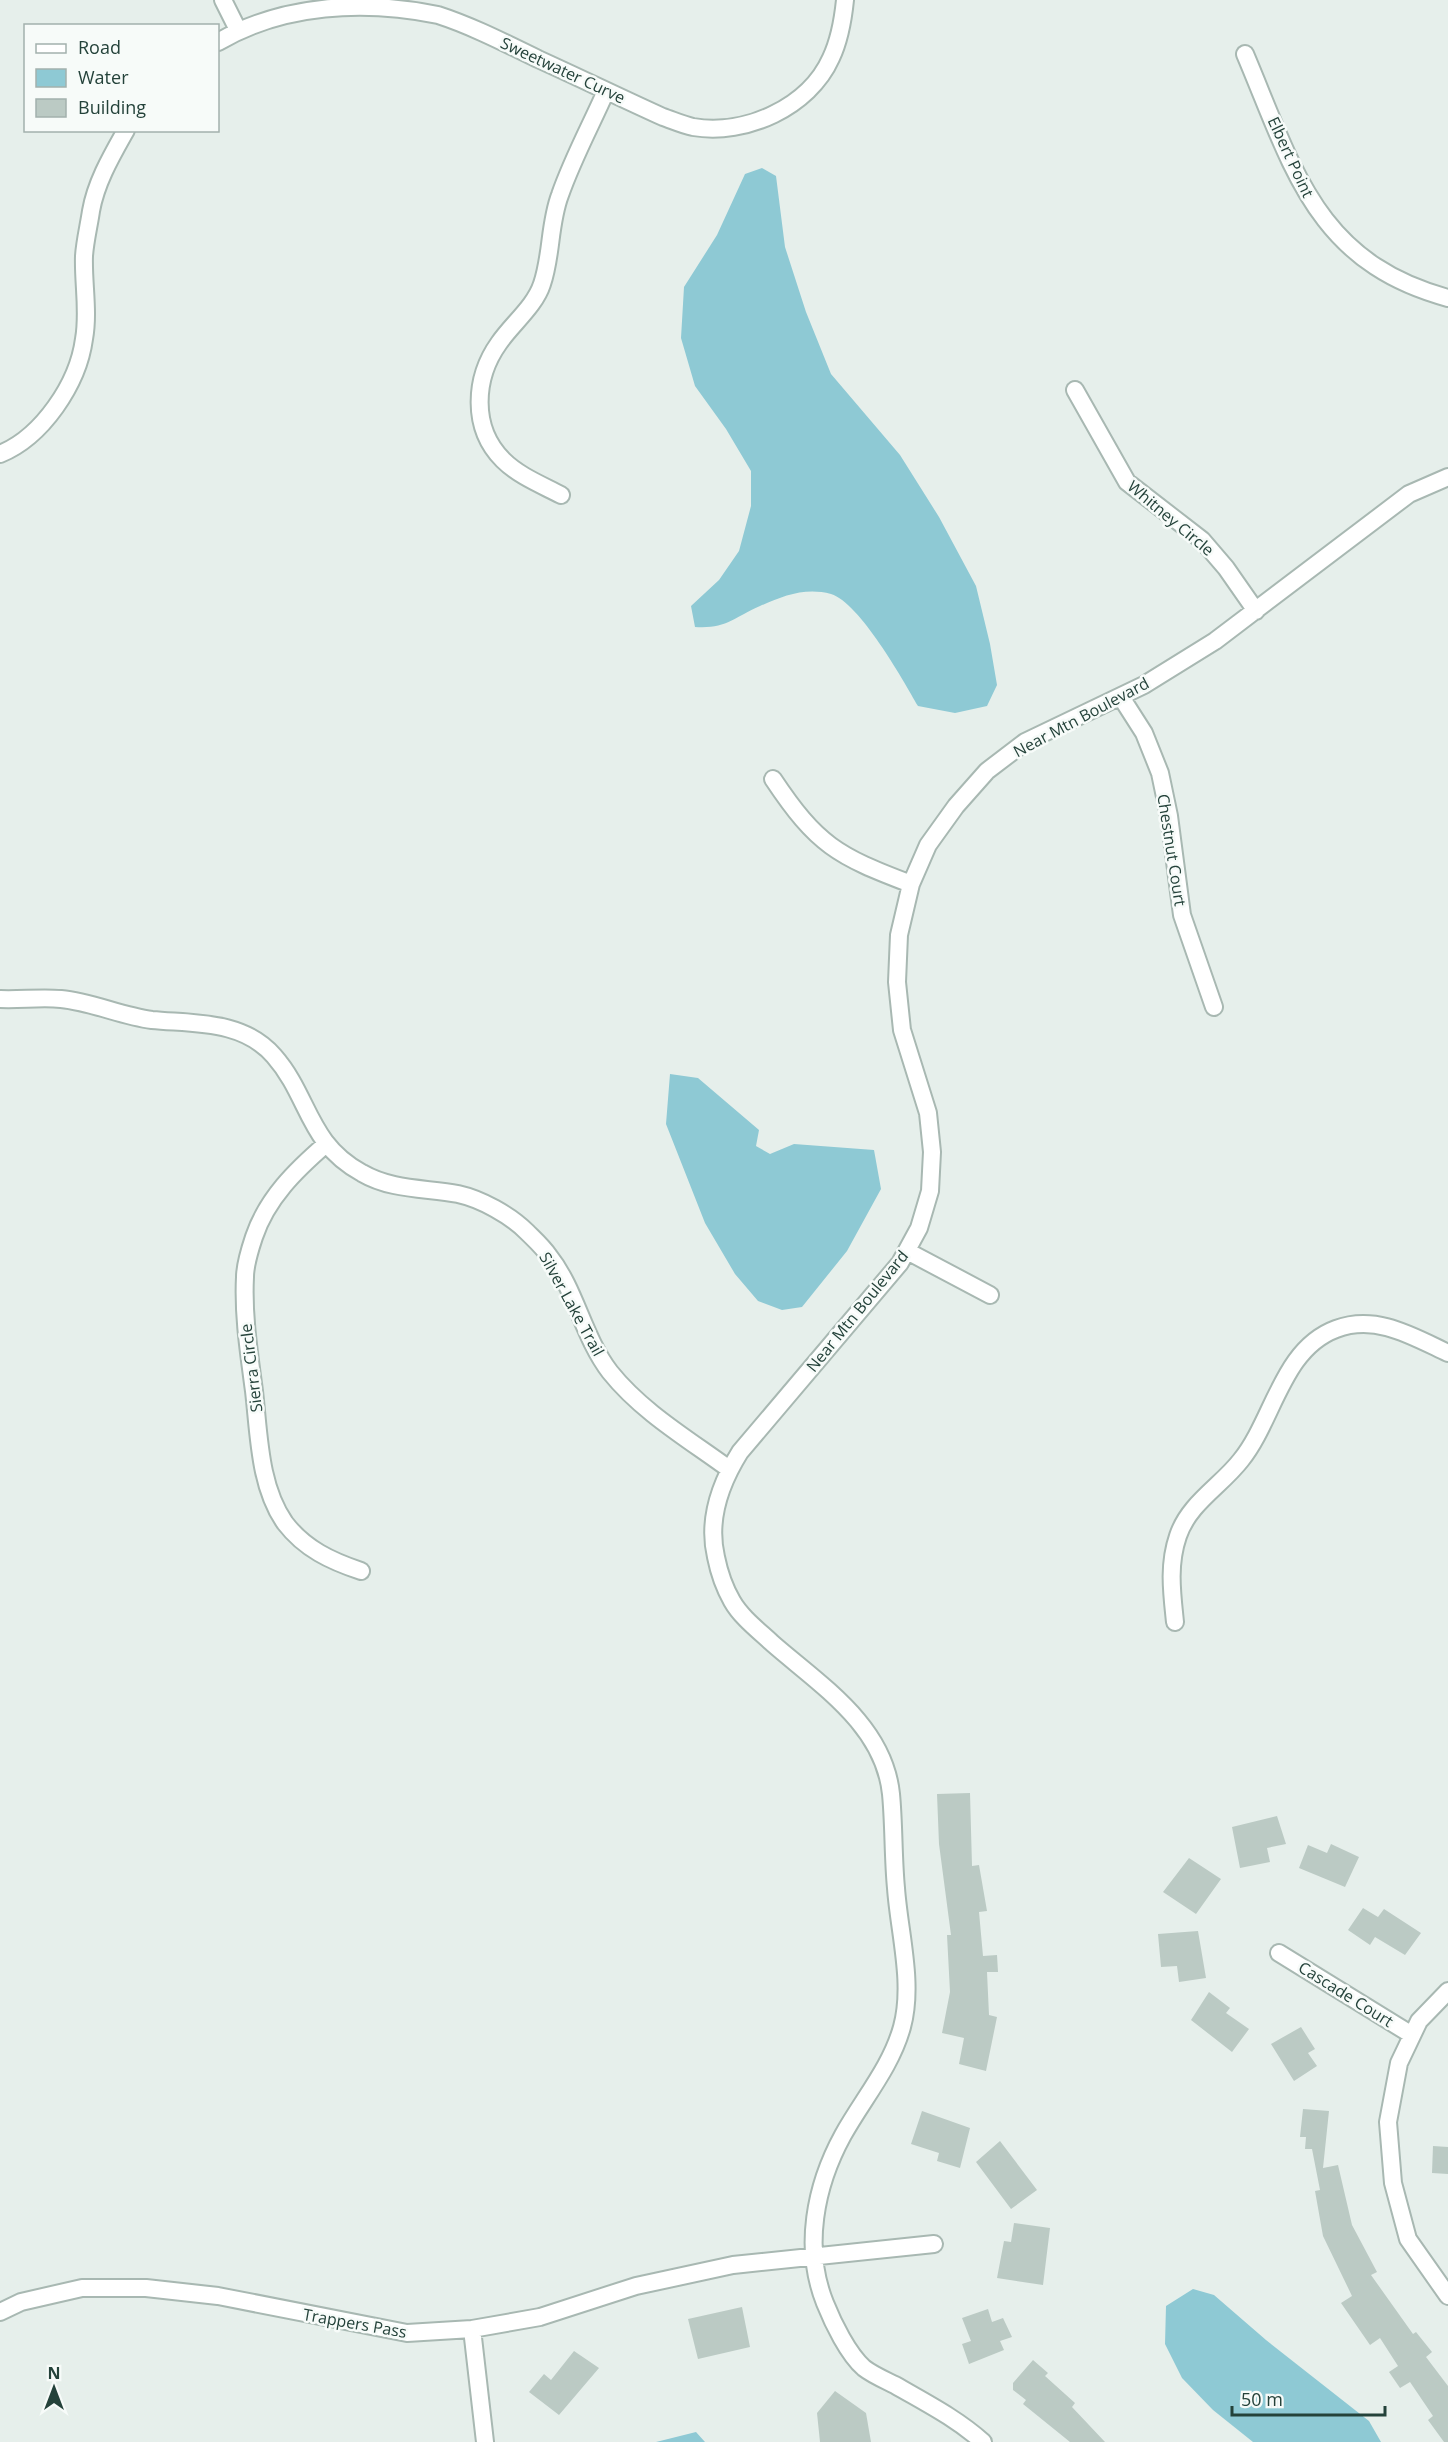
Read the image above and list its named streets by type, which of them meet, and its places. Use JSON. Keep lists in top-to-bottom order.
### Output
{
  "streets": {
    "street": [
      "Sweetwater Curve",
      "Elbert Point",
      "Whitney Circle",
      "Near Mtn Boulevard",
      "Chestnut Court",
      "Silver Lake Trail",
      "Sierra Circle",
      "Cascade Court",
      "Trappers Pass"
    ]
  },
  "crossings": [
    ["Whitney Circle", "Near Mtn Boulevard"],
    ["Near Mtn Boulevard", "Chestnut Court"],
    ["Near Mtn Boulevard", "Silver Lake Trail"],
    ["Near Mtn Boulevard", "Trappers Pass"],
    ["Silver Lake Trail", "Sierra Circle"]
  ],
  "legend": ["Road", "Water", "Building"],
  "scale_bar": "50 m",
  "north": "top"
}
